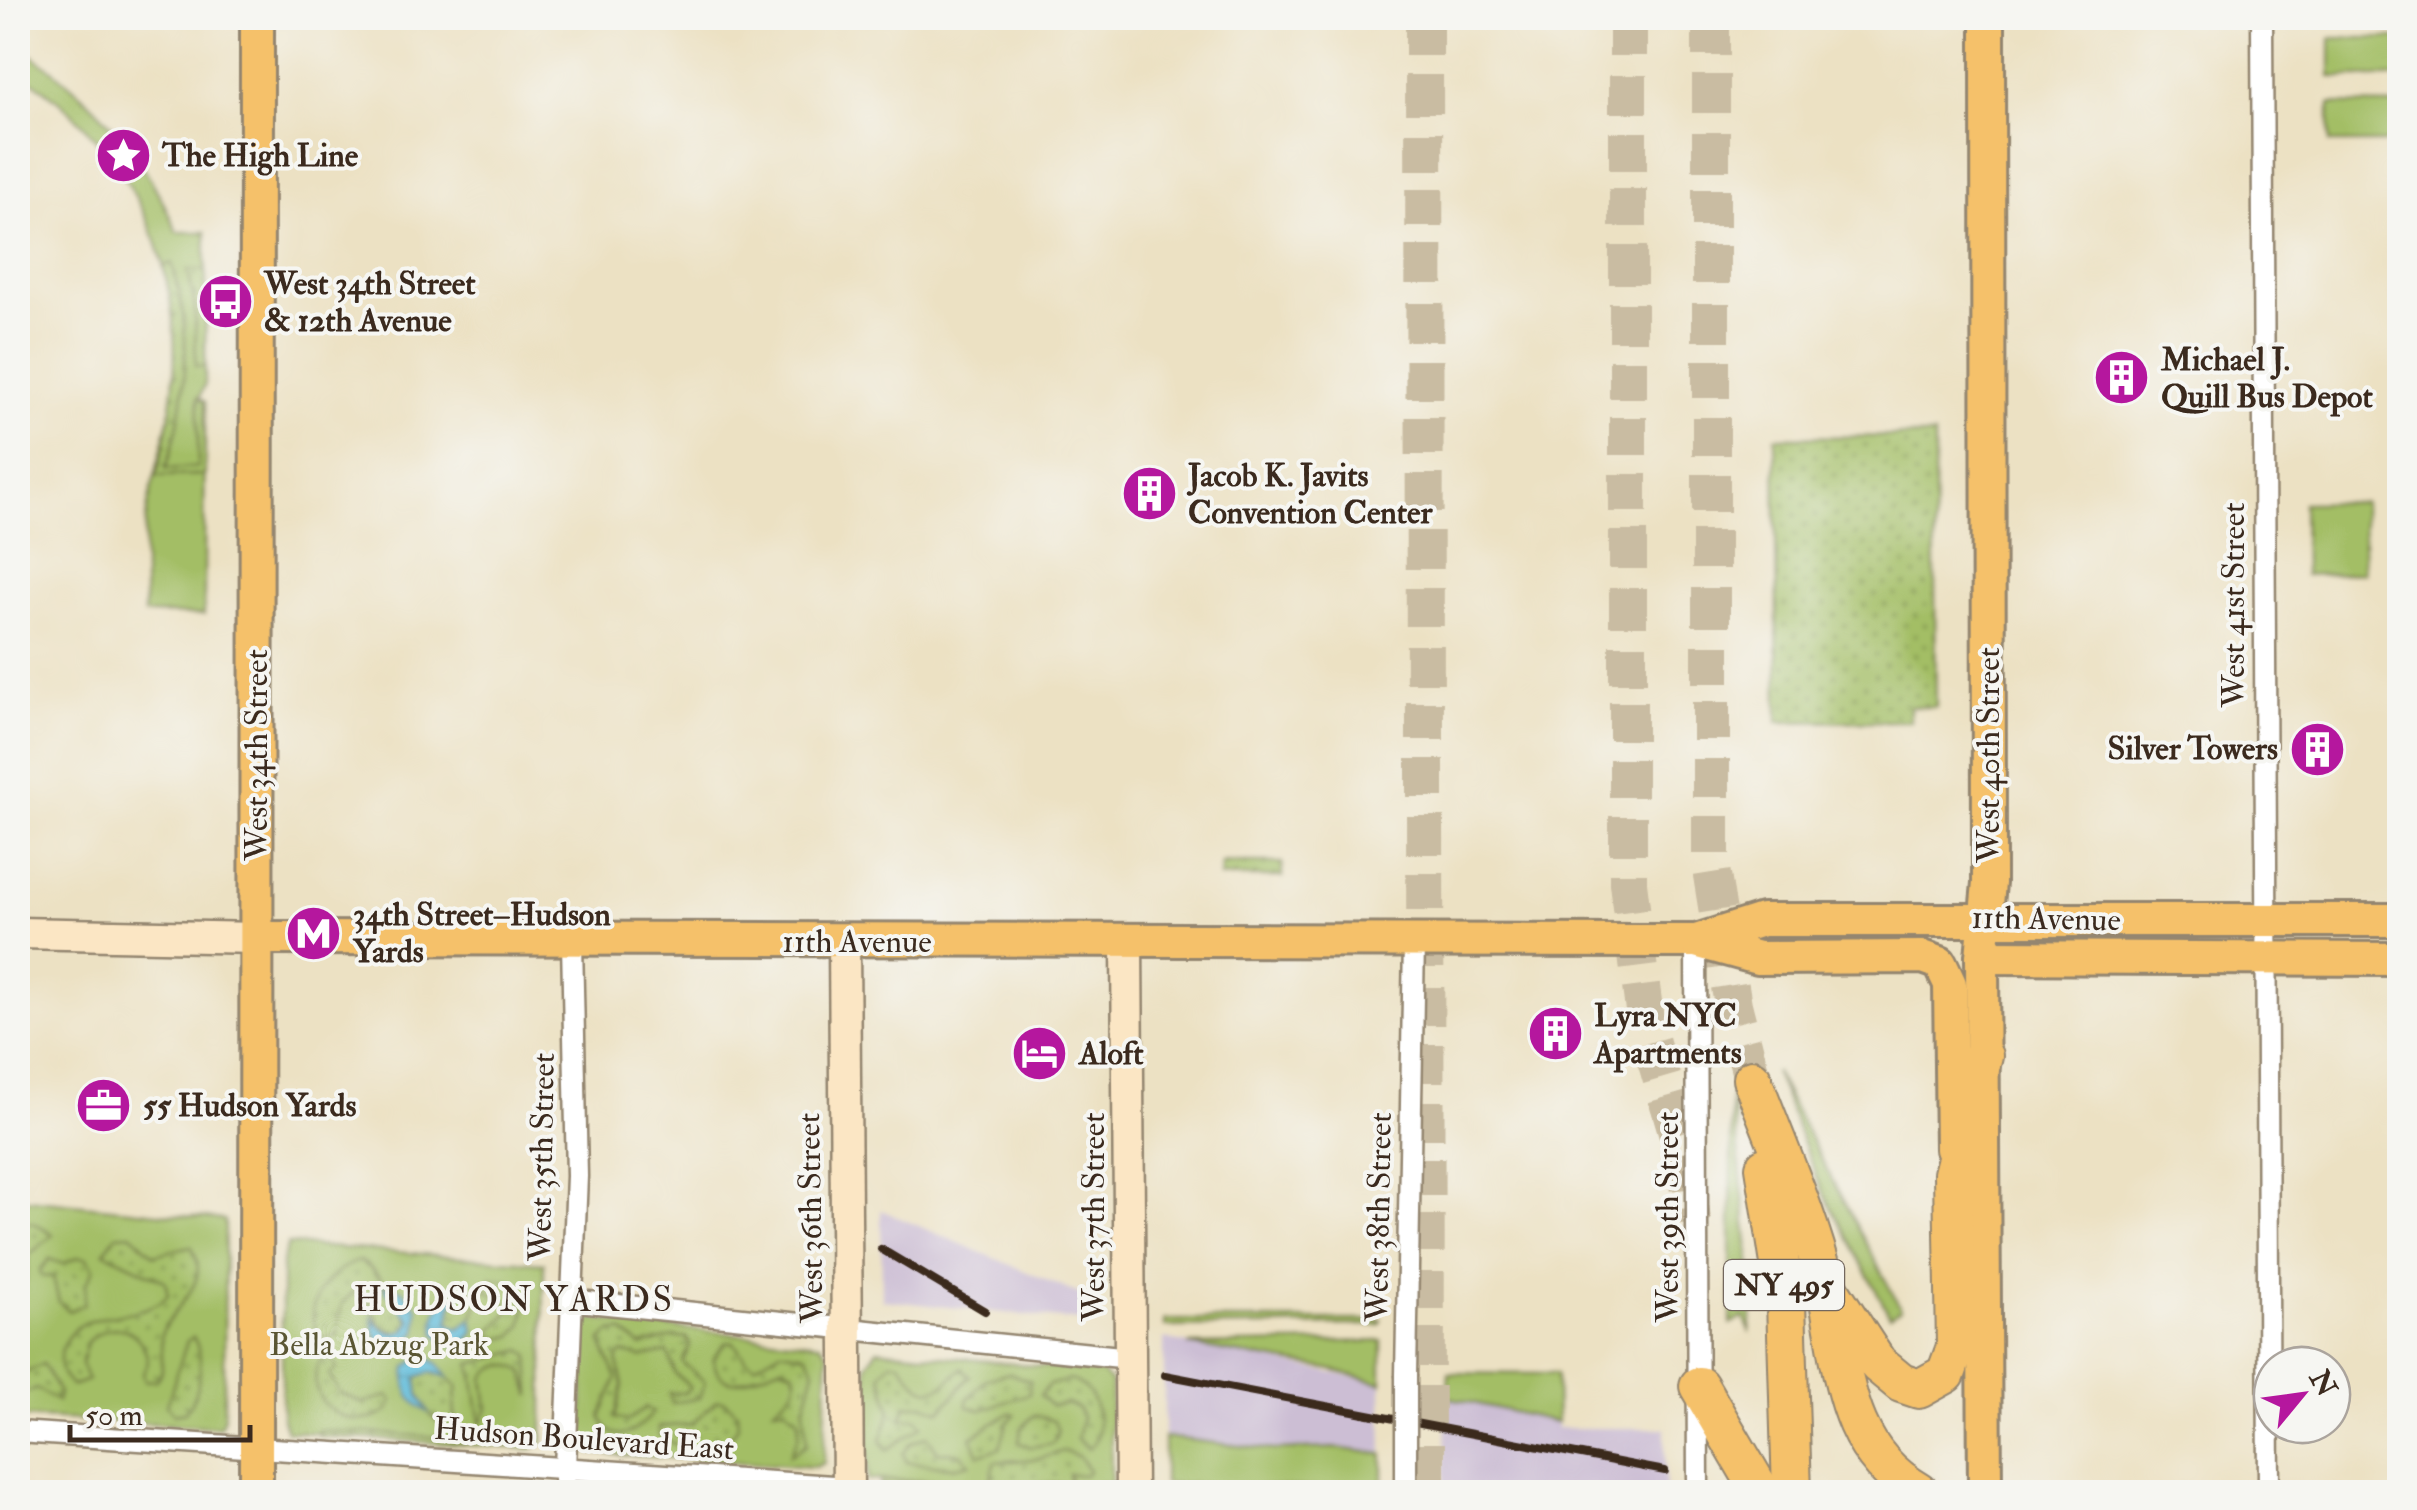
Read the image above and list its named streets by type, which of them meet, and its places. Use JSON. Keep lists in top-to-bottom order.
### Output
{
  "streets": {
    "highway": ["NY 495"],
    "main road": [
      "West 34th Street",
      "West 40th Street",
      "11th Avenue",
      "West 37th Street",
      "West 36th Street"
    ],
    "street": [
      "West 41st Street",
      "West 35th Street",
      "West 38th Street",
      "West 39th Street",
      "Hudson Boulevard East"
    ]
  },
  "crossings": [
    ["West 41st Street", "11th Avenue"],
    ["West 34th Street", "11th Avenue"],
    ["West 34th Street", "Hudson Boulevard East"],
    ["West 40th Street", "11th Avenue"],
    ["11th Avenue", "West 35th Street"],
    ["11th Avenue", "West 37th Street"],
    ["11th Avenue", "West 38th Street"],
    ["11th Avenue", "West 39th Street"],
    ["11th Avenue", "West 36th Street"],
    ["West 35th Street", "Hudson Boulevard East"],
    ["West 36th Street", "Hudson Boulevard East"]
  ],
  "districts": ["HUDSON YARDS"],
  "parks": ["Bella Abzug Park"],
  "places": {
    "place": ["The High Line"],
    "bus stop": ["West 34th Street & 12th Avenue"],
    "building": [
      "Michael J. Quill Bus Depot",
      "Jacob K. Javits Convention Center",
      "Silver Towers",
      "Lyra NYC Apartments"
    ],
    "metro station": ["34th Street–Hudson Yards"],
    "hotel": ["Aloft"],
    "office": ["55 Hudson Yards"]
  },
  "scale_bar": "50 m",
  "north": "top right"
}
